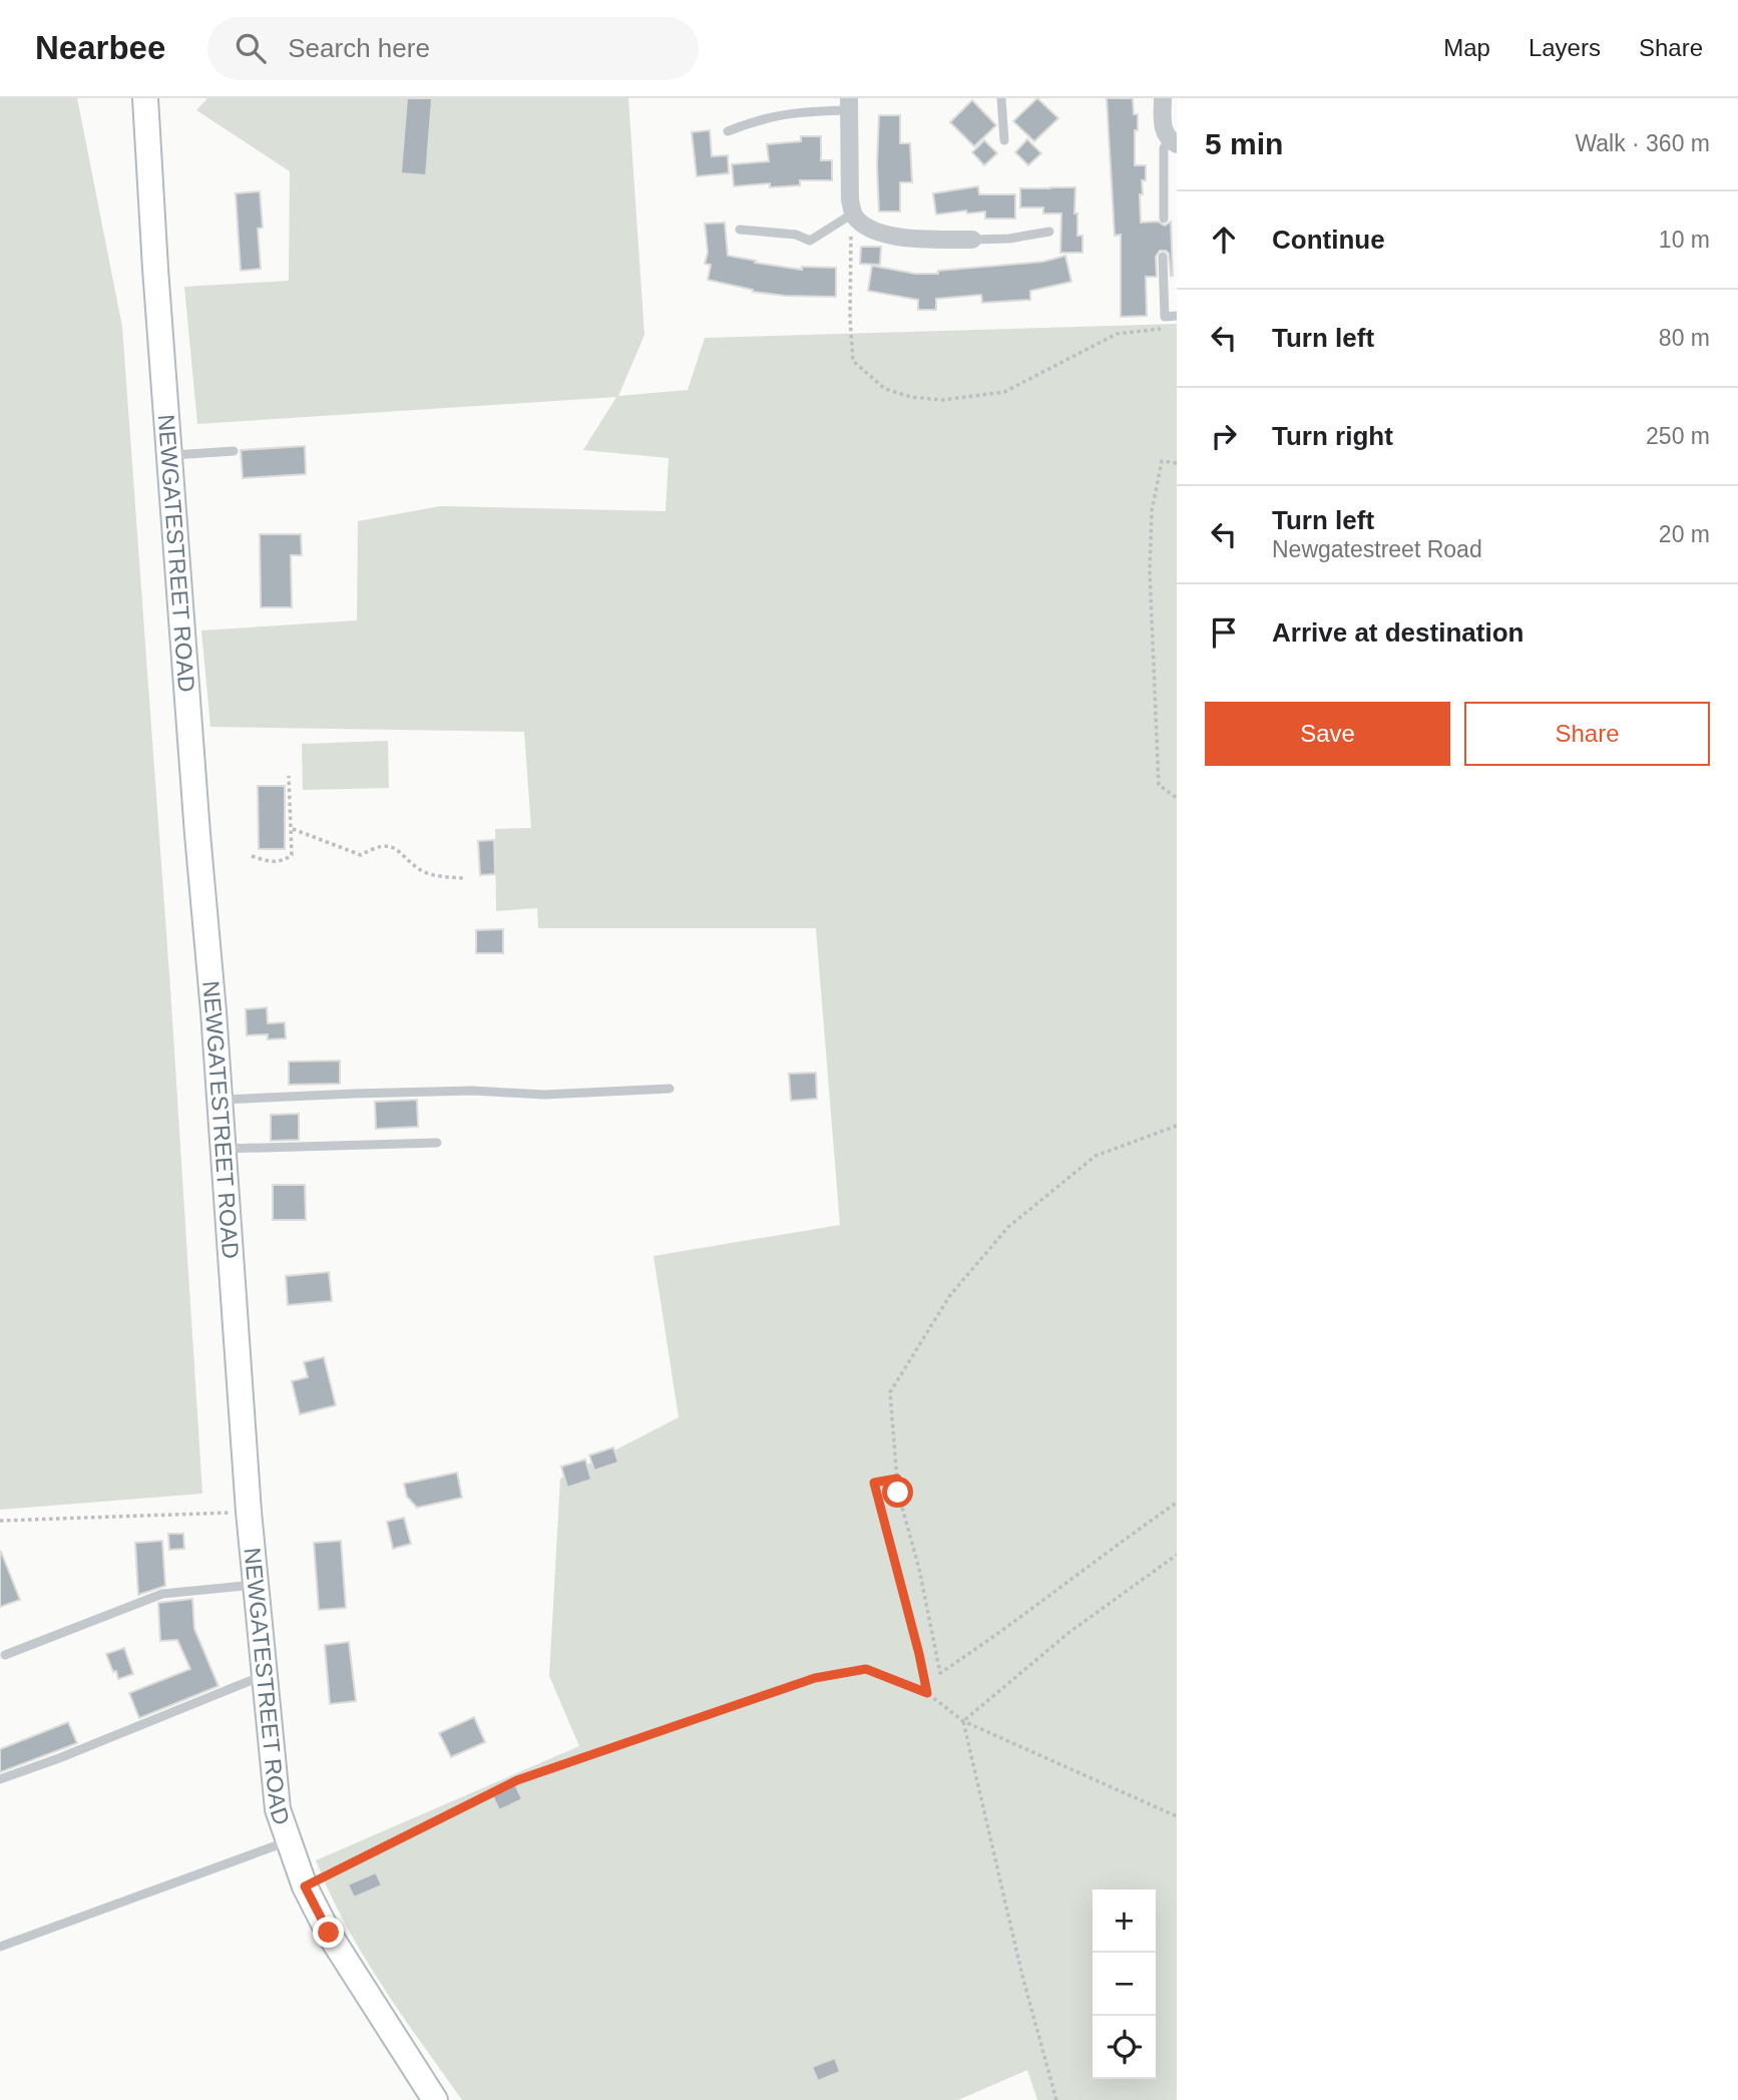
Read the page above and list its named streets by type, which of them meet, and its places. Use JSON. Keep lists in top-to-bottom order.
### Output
{
  "streets": {
    "street": ["NEWGATESTREET ROAD"]
  },
  "page": {
    "header": "Nearbee",
    "search": "Search here",
    "nav": ["Map", "Layers", "Share"],
    "heading": ["5 min", "Walk · 360 m"],
    "list": [
      ["Continue", "10 m"],
      ["Turn left", "80 m"],
      ["Turn right", "250 m"],
      ["Turn left", "Newgatestreet Road", "20 m"],
      "Arrive at destination"
    ],
    "buttons": ["Save", "Share"],
    "map_buttons": ["+", "−"]
  }
}
